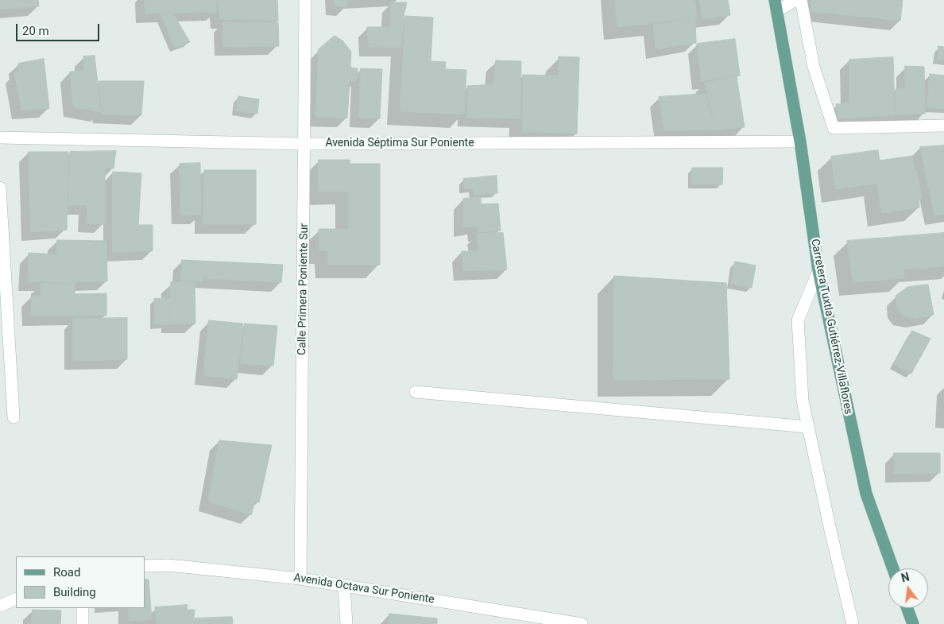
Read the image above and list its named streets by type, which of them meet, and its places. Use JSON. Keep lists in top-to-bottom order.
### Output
{
  "streets": {
    "main road": ["Carretera Tuxtla Gutiérrez-Villaflores"],
    "street": ["Avenida Séptima Sur Poniente", "Calle Primera Poniente Sur", "Avenida Octava Sur Poniente"]
  },
  "crossings": [
    ["Avenida Séptima Sur Poniente", "Calle Primera Poniente Sur"],
    ["Avenida Séptima Sur Poniente", "Carretera Tuxtla Gutiérrez-Villaflores"],
    ["Calle Primera Poniente Sur", "Avenida Octava Sur Poniente"]
  ],
  "legend": ["Road", "Building"],
  "scale_bar": "20 m",
  "north": "top"
}
